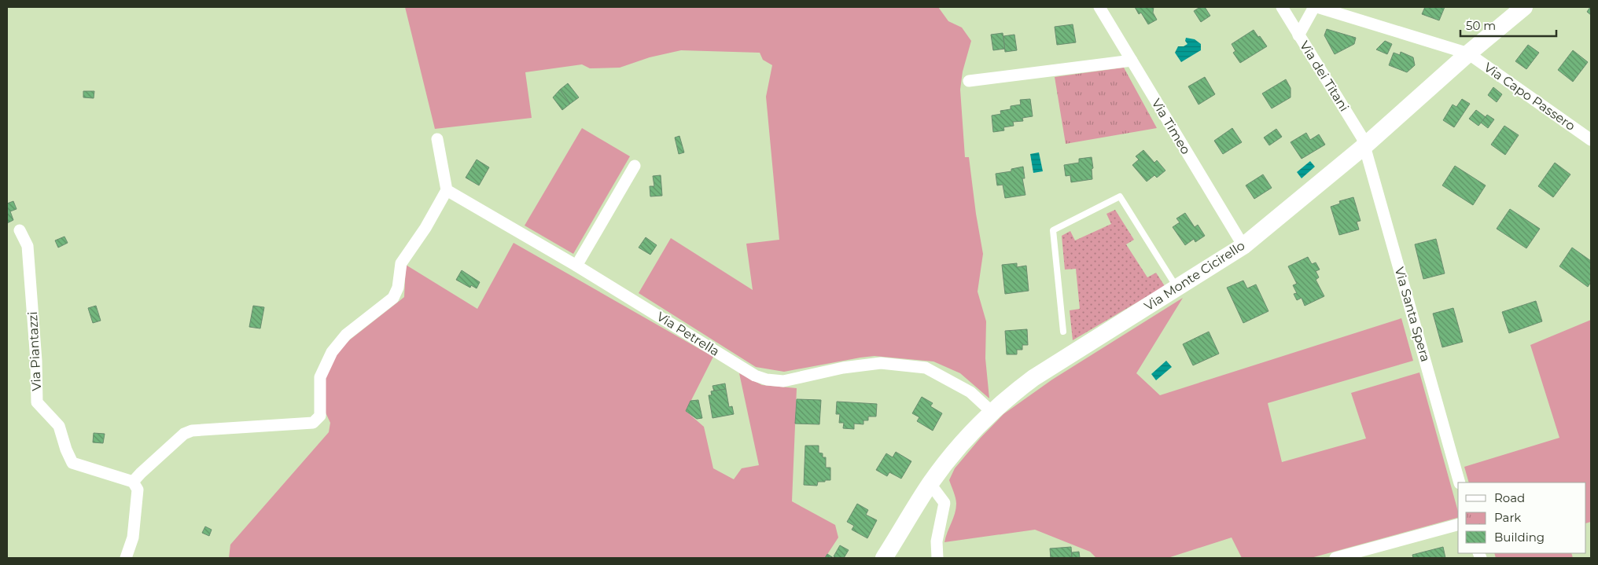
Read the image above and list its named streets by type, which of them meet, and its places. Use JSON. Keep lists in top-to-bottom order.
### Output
{
  "streets": {
    "street": [
      "Via dei Titani",
      "Via Capo Passero",
      "Via Timeo",
      "Via Monte Cicirello",
      "Via Santa Spera",
      "Via Petrella",
      "Via Piantazzi"
    ]
  },
  "crossings": [
    ["Via dei Titani", "Via Monte Cicirello"],
    ["Via dei Titani", "Via Santa Spera"],
    ["Via Capo Passero", "Via Monte Cicirello"],
    ["Via Timeo", "Via Monte Cicirello"],
    ["Via Monte Cicirello", "Via Santa Spera"],
    ["Via Monte Cicirello", "Via Petrella"]
  ],
  "legend": ["Road", "Park", "Building"],
  "scale_bar": "50 m"
}
